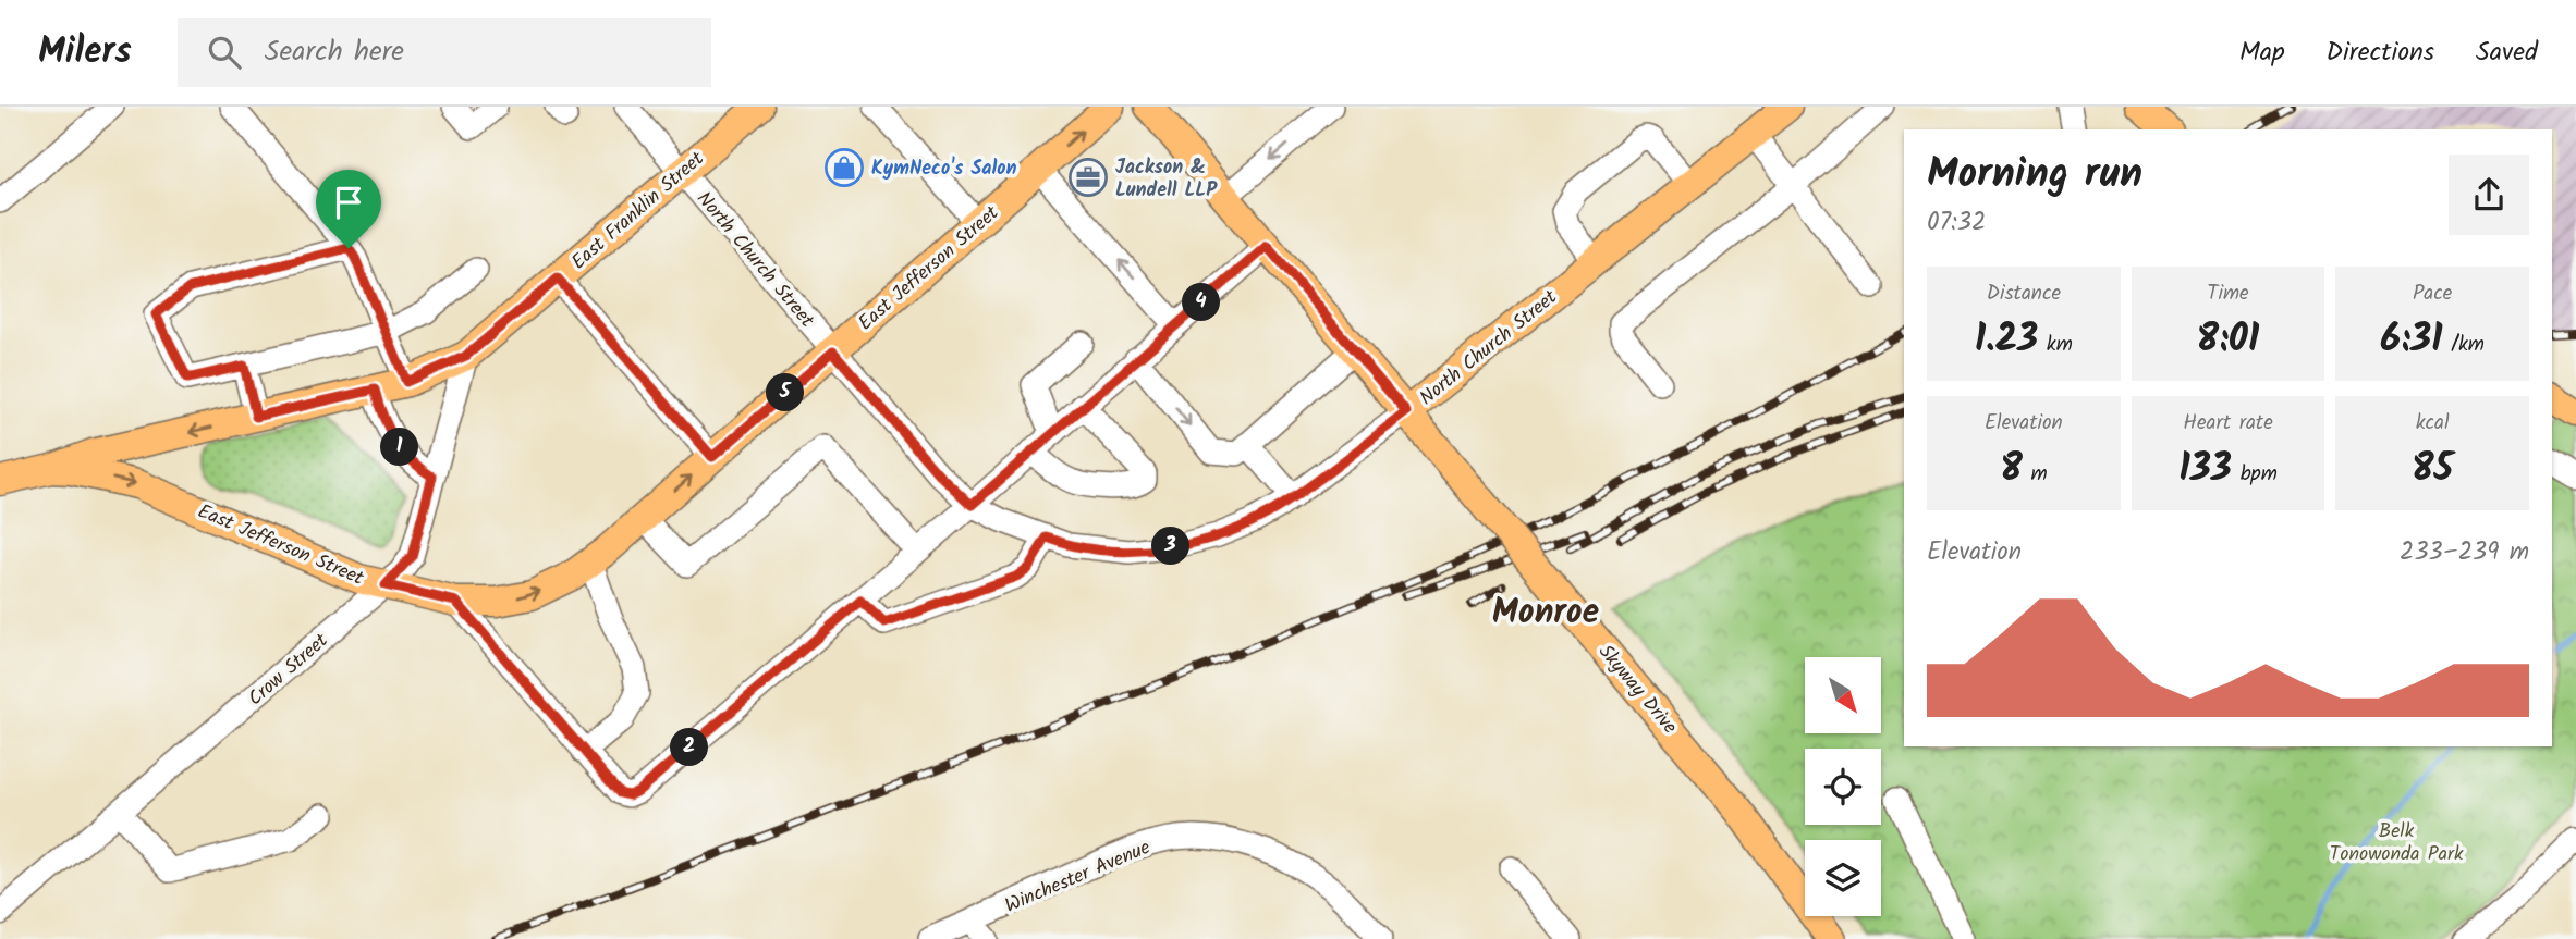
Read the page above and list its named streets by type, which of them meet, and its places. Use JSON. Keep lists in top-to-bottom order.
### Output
{
  "streets": {
    "main road": [
      "East Franklin Street",
      "North Church Street",
      "East Jefferson Street",
      "Skyway Drive"
    ],
    "street": ["Crow Street", "Winchester Avenue"]
  },
  "crossings": [
    ["East Franklin Street", "North Church Street"],
    ["East Franklin Street", "East Jefferson Street"],
    ["East Franklin Street", "Crow Street"],
    ["North Church Street", "East Jefferson Street"],
    ["North Church Street", "Skyway Drive"],
    ["East Jefferson Street", "Crow Street"]
  ],
  "one_way": ["East Jefferson Street"],
  "districts": ["Monroe"],
  "parks": ["Belk Tonowonda Park"],
  "places": {
    "shop": ["KymNeco's Salon"],
    "office": ["Jackson & Lundell LLP"]
  },
  "north": "bottom right",
  "page": {
    "header": "Milers",
    "search": "Search here",
    "nav": ["Map", "Directions", "Saved"],
    "heading": ["Morning run", "07:32"],
    "stats": [
      ["Distance", "1.23 km"],
      ["Time", "8:01"],
      ["Pace", "6:31 /km"],
      ["Elevation", "8 m"],
      ["Heart rate", "133 bpm"],
      ["kcal", "85"]
    ],
    "pins": [
      "4",
      "5",
      "1",
      "3",
      "2"
    ],
    "chart": ["Elevation", "233–239 m"]
  }
}
